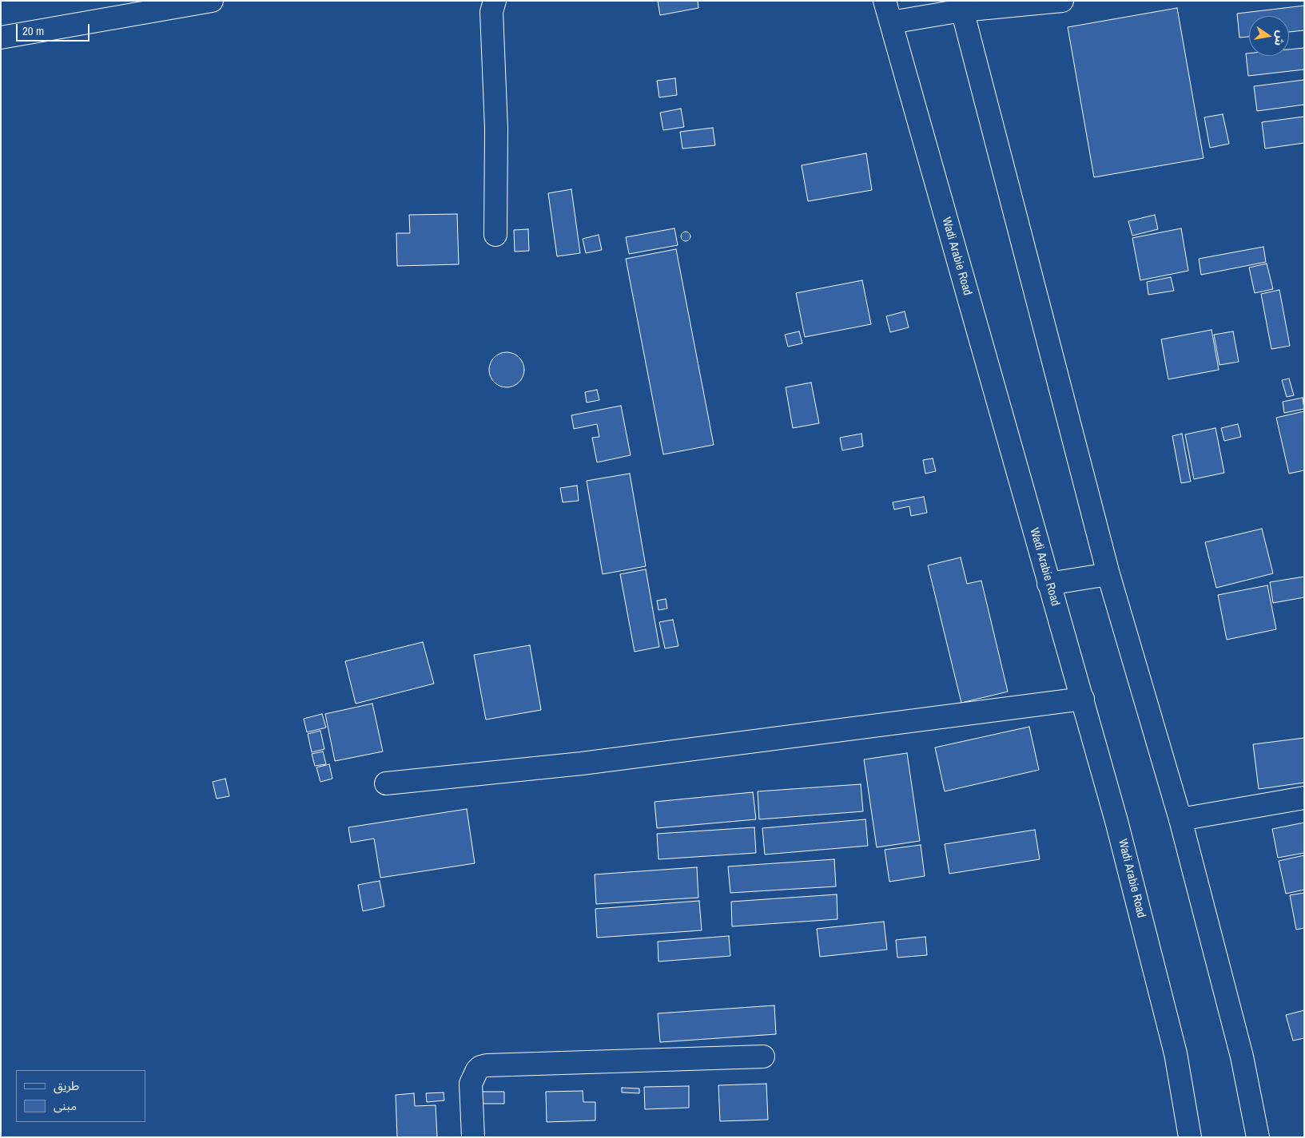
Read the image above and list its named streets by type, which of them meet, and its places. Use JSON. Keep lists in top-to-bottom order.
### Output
{
  "streets": {
    "main road": ["Wadi Arabie Road"]
  },
  "legend": ["طريق", "مبنى"],
  "scale_bar": "20 m",
  "north": "right"
}
